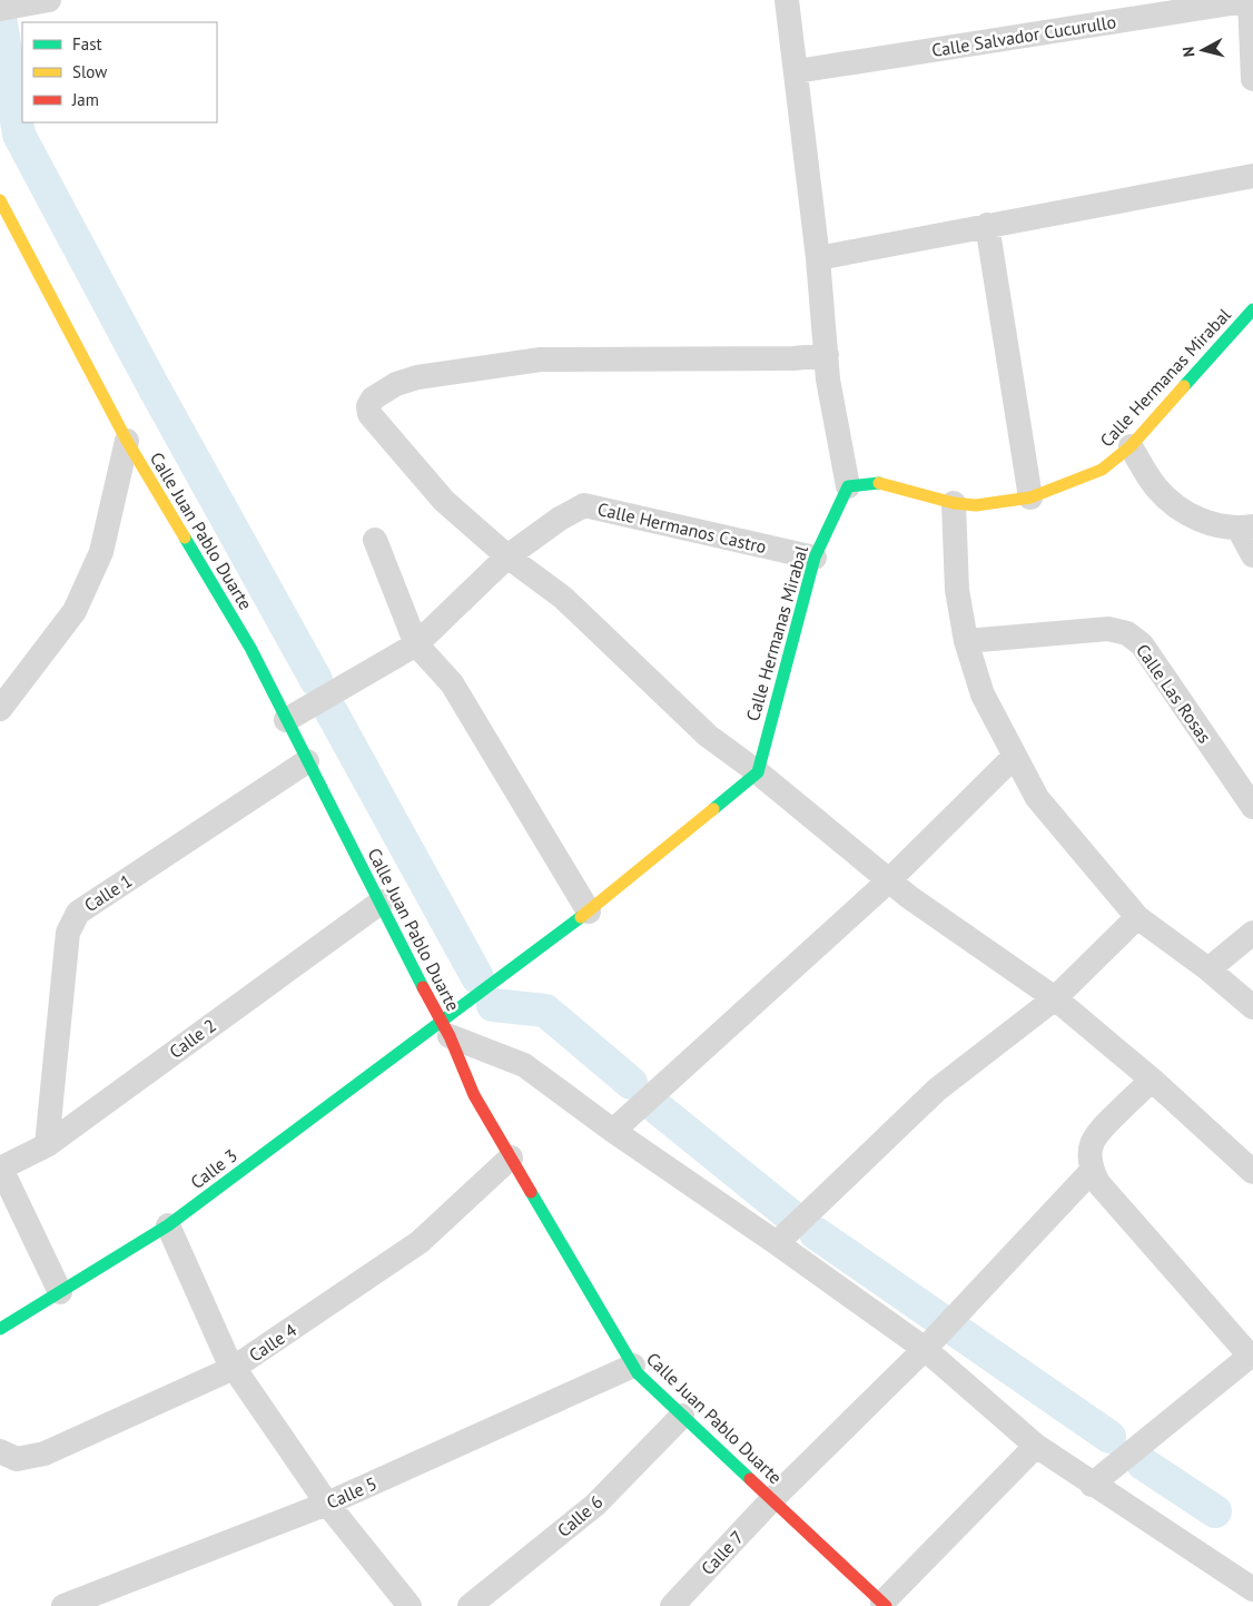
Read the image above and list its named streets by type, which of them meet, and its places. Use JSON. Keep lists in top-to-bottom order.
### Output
{
  "streets": {
    "street": [
      "Calle Salvador Cucurullo",
      "Calle Hermanas Mirabal",
      "Calle Hermanos Castro",
      "Calle Juan Pablo Duarte",
      "Calle Las Rosas",
      "Calle 1",
      "Calle 2",
      "Calle 3",
      "Calle 4",
      "Calle 5",
      "Calle 6",
      "Calle 7"
    ]
  },
  "crossings": [
    ["Calle Hermanas Mirabal", "Calle Hermanos Castro"],
    ["Calle Hermanos Castro", "Calle Juan Pablo Duarte"],
    ["Calle Juan Pablo Duarte", "Calle 1"],
    ["Calle Juan Pablo Duarte", "Calle 2"],
    ["Calle Juan Pablo Duarte", "Calle 3"],
    ["Calle Juan Pablo Duarte", "Calle 4"],
    ["Calle Juan Pablo Duarte", "Calle 5"],
    ["Calle Juan Pablo Duarte", "Calle 6"],
    ["Calle Juan Pablo Duarte", "Calle 7"],
    ["Calle 1", "Calle 2"]
  ],
  "legend": ["Fast", "Slow", "Jam"],
  "north": "left"
}
